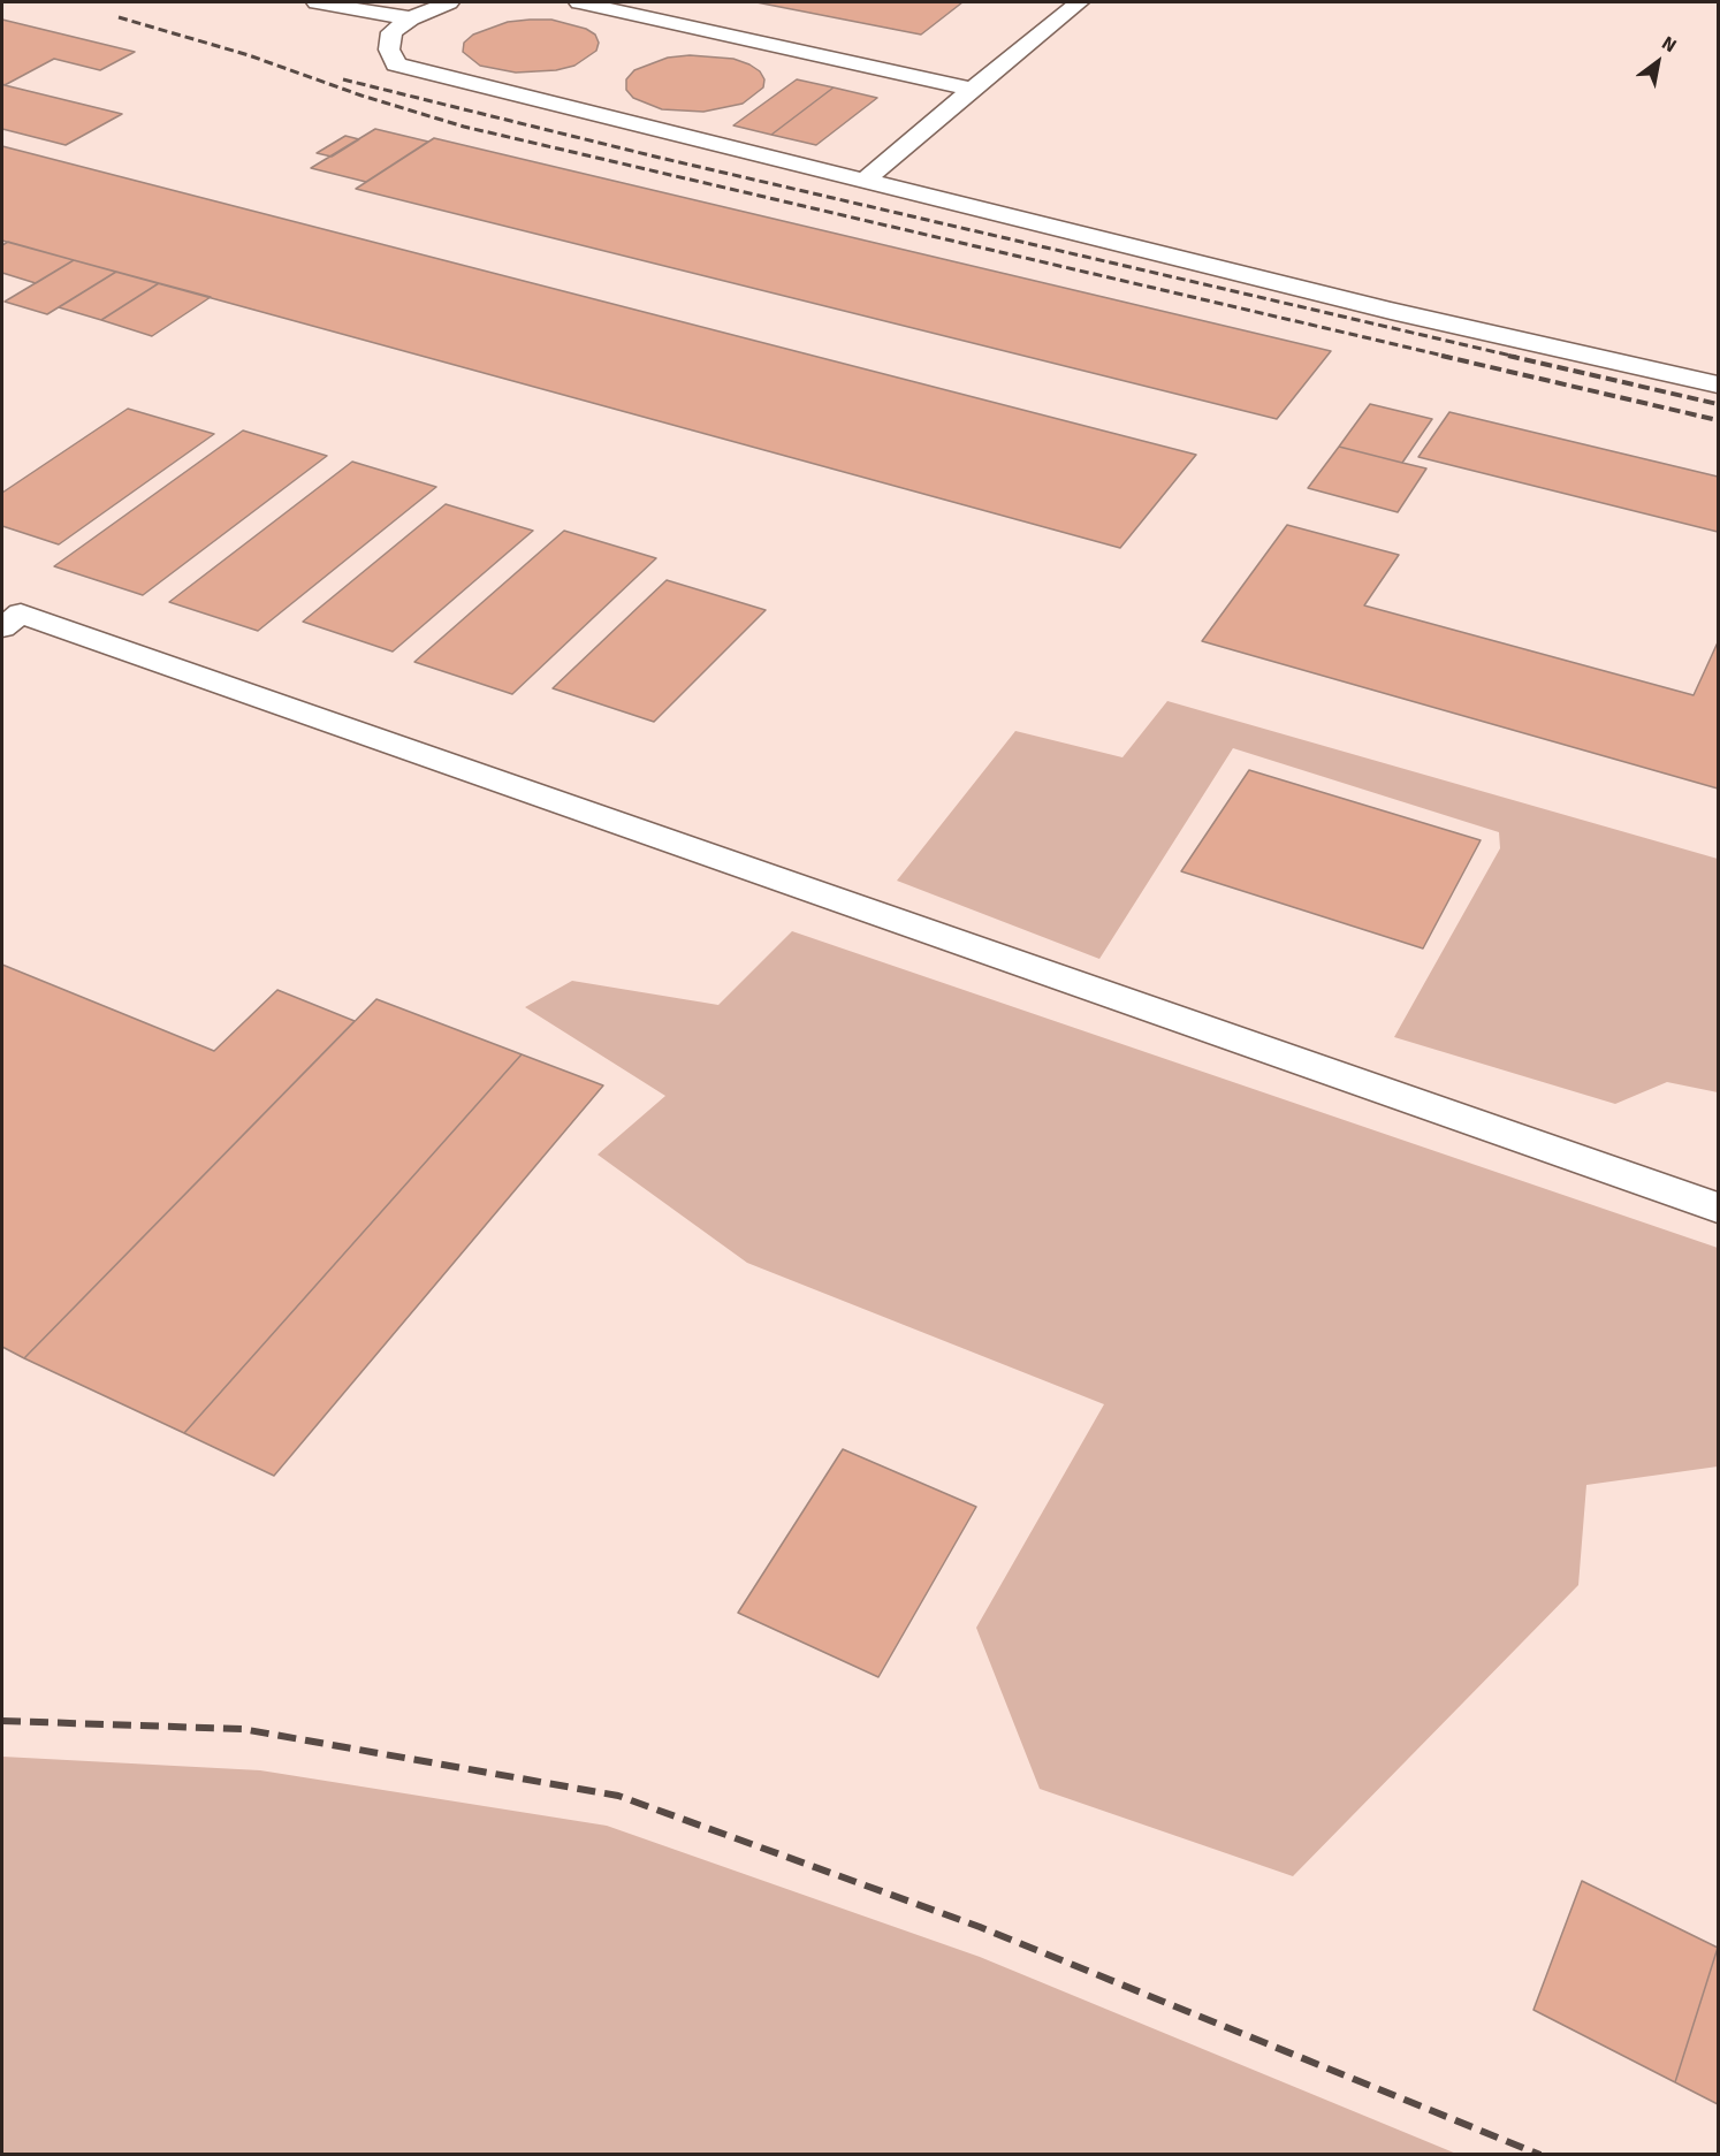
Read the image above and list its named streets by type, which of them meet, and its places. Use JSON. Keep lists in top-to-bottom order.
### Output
{
  "north": "top right"
}
